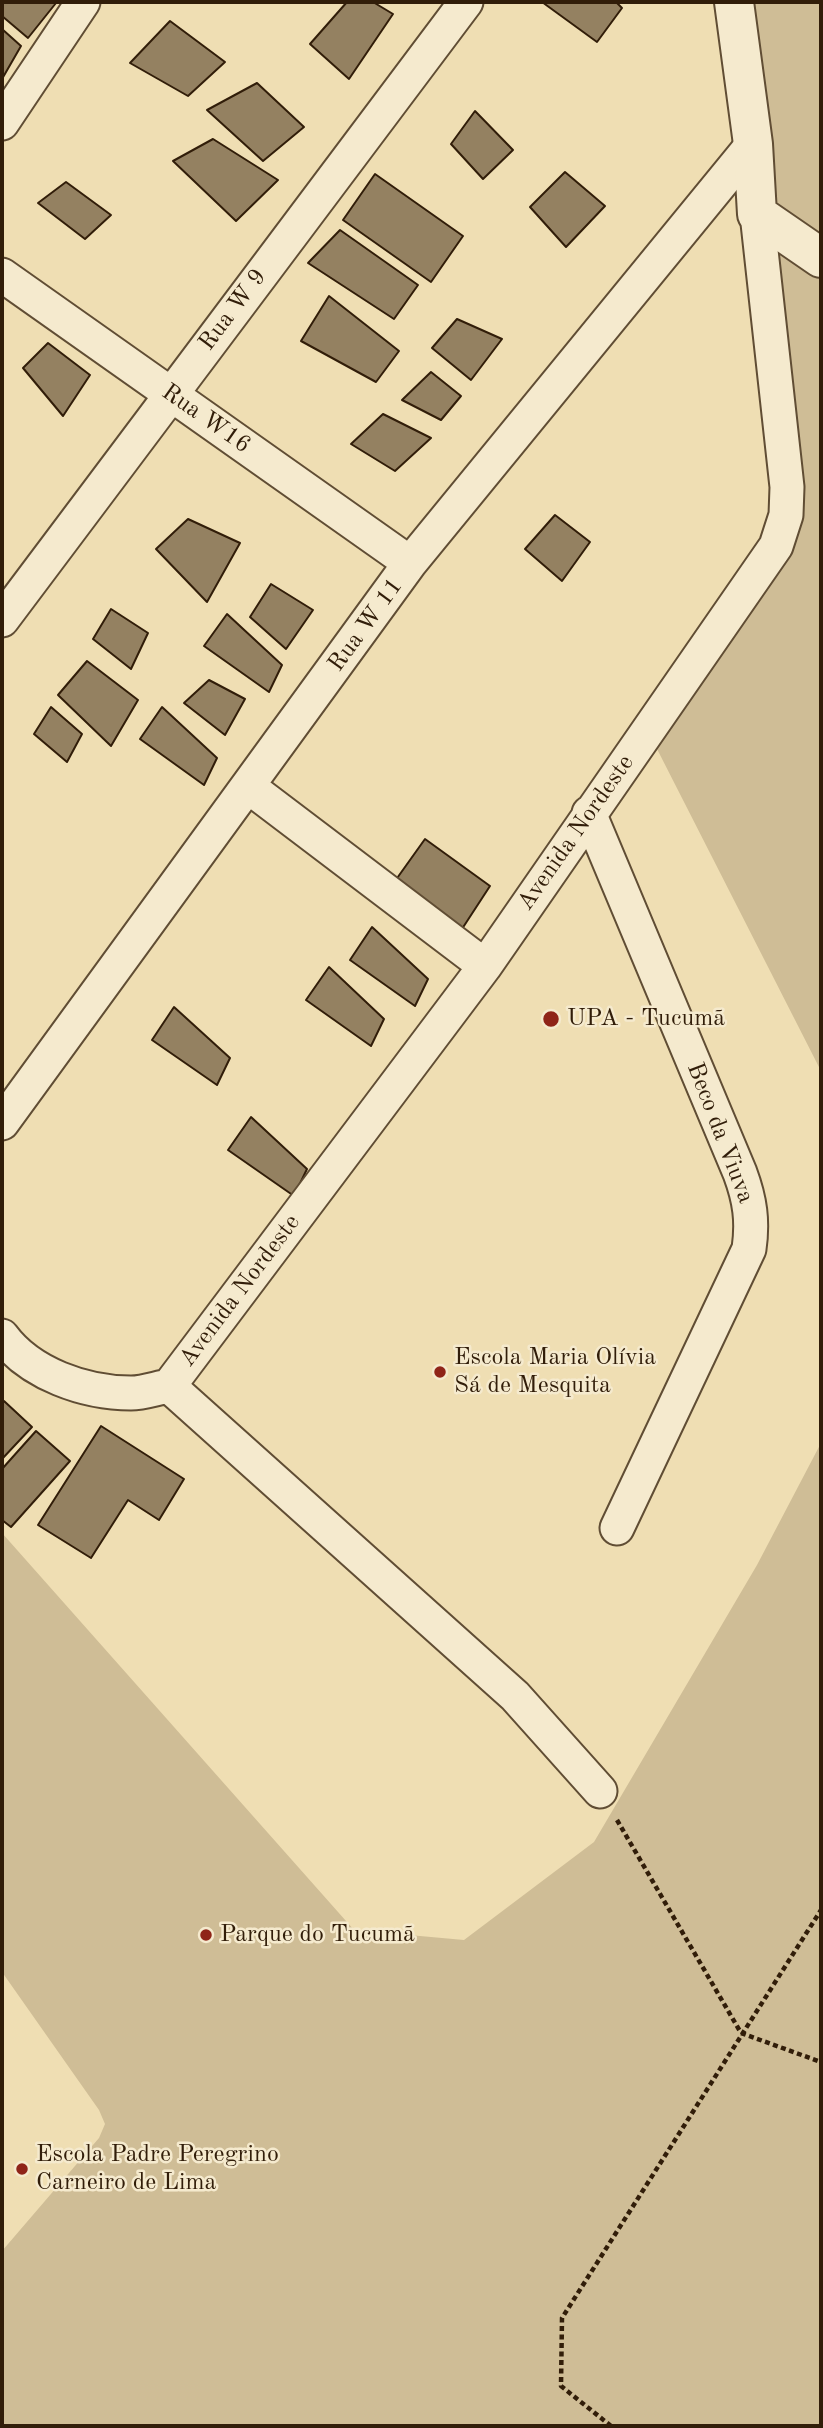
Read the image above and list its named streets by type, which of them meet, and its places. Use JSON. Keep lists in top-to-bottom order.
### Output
{
  "streets": {
    "street": [
      "Rua W 9",
      "Rua W16",
      "Rua W 11",
      "Avenida Nordeste",
      "Beco da Viuva"
    ]
  },
  "crossings": [
    ["Rua W 9", "Rua W16"],
    ["Rua W16", "Rua W 11"],
    ["Avenida Nordeste", "Beco da Viuva"]
  ],
  "places": [
    "UPA - Tucumã",
    "Escola Maria Olívia Sá de Mesquita",
    "Parque do Tucumã",
    "Escola Padre Peregrino Carneiro de Lima"
  ]
}
